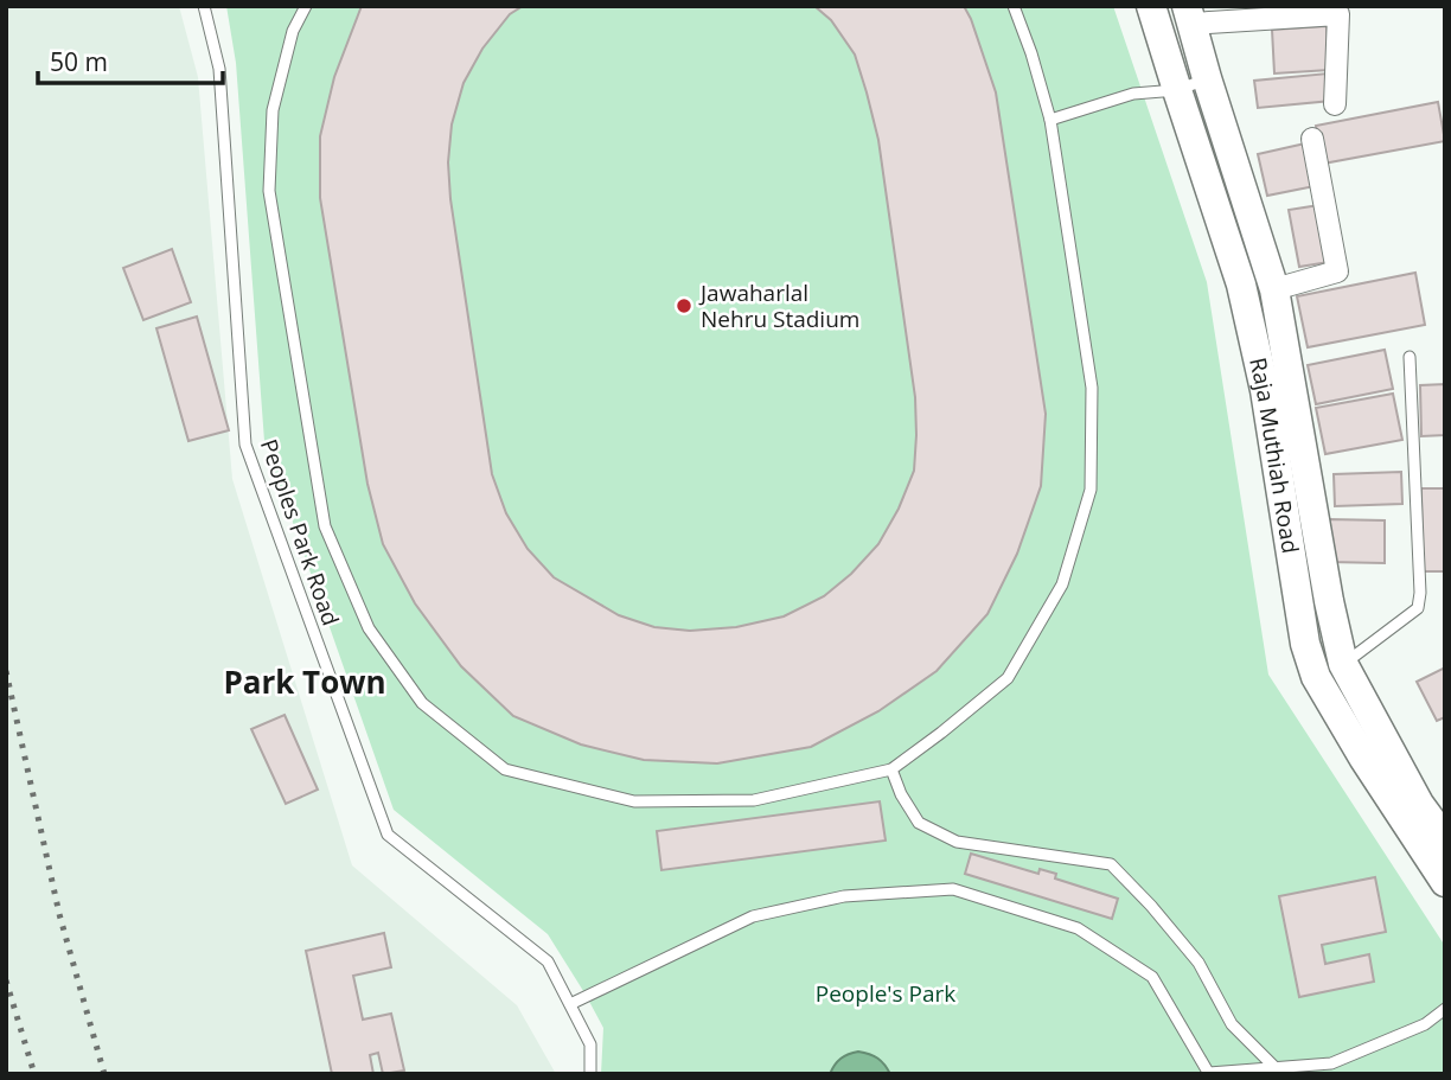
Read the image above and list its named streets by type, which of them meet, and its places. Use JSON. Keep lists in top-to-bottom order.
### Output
{
  "streets": {
    "main road": ["Raja Muthiah Road"],
    "lane": ["Peoples Park Road"]
  },
  "districts": ["Park Town"],
  "parks": ["People's Park"],
  "places": ["Jawaharlal Nehru Stadium"],
  "scale_bar": "50 m"
}
